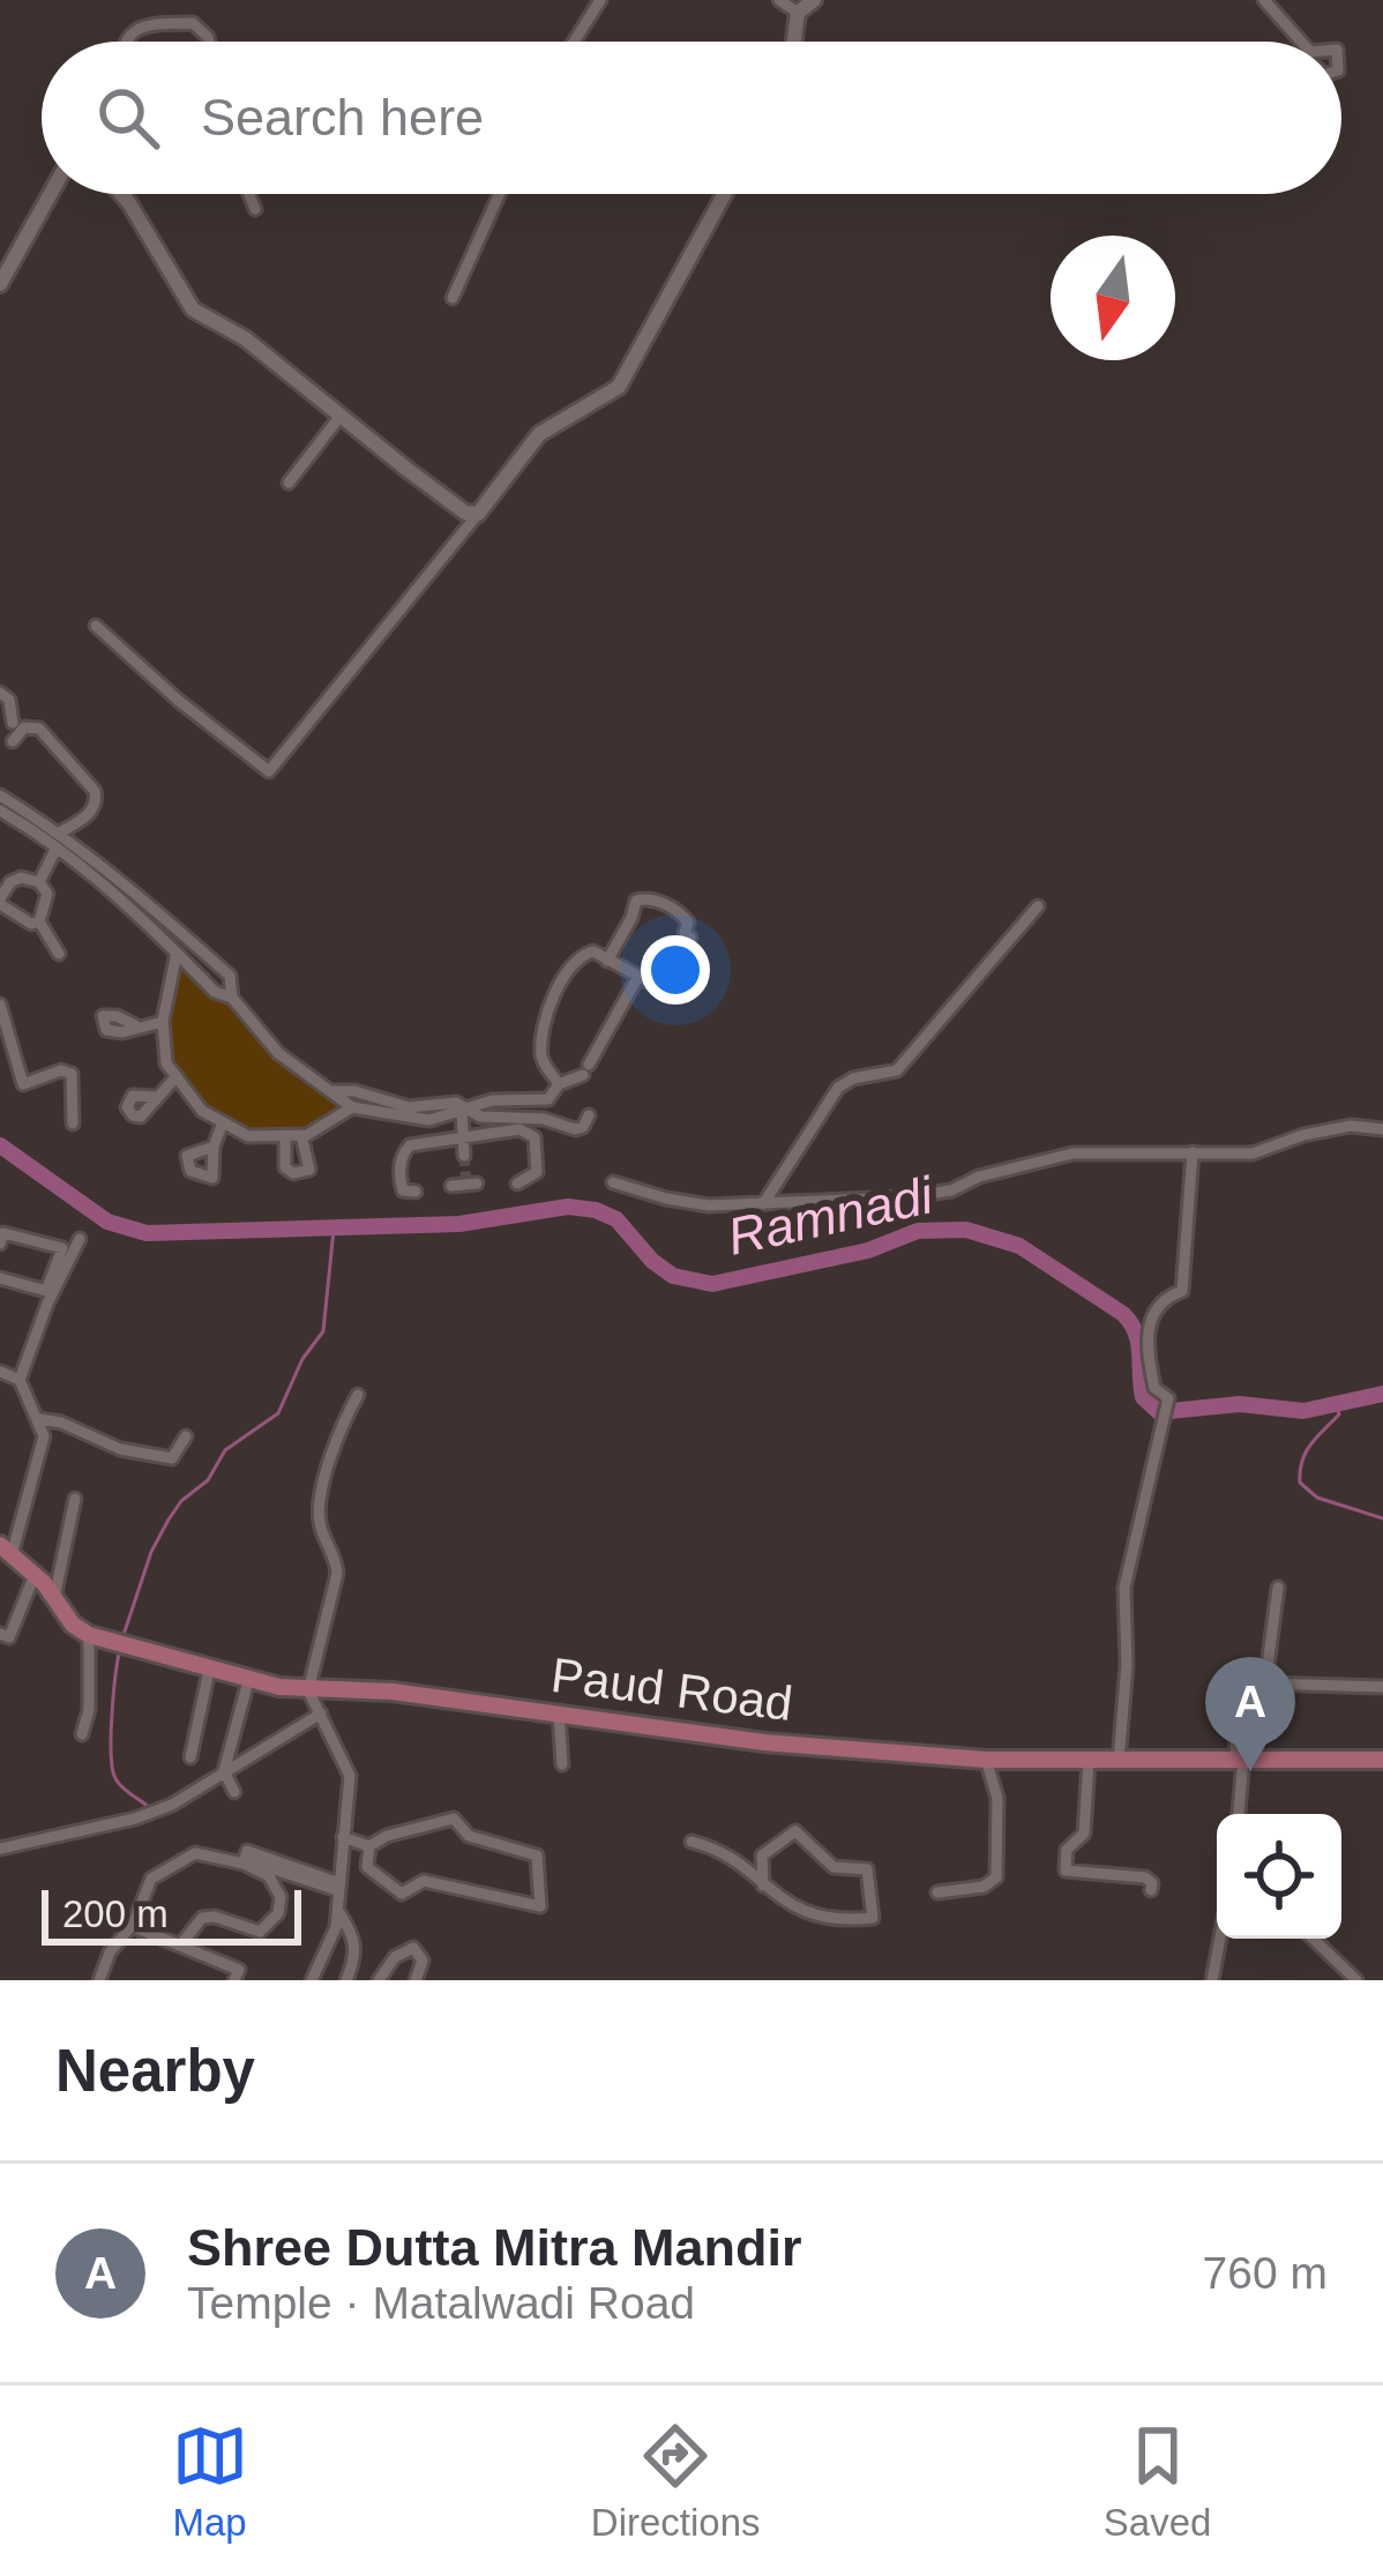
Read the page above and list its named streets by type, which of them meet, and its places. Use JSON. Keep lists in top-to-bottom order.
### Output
{
  "streets": {
    "main road": ["Paud Road"]
  },
  "water": ["Ramnadi"],
  "scale_bar": "200 m",
  "north": "bottom",
  "page": {
    "search": "Search here",
    "pins": "A",
    "scale": "200 m",
    "heading": "Nearby",
    "list": [
      {
        "mark": "A",
        "name": "Shree Dutta Mitra Mandir",
        "note": "Temple · Matalwadi Road",
        "value": "760 m"
      }
    ],
    "nav": ["Map", "Directions", "Saved"]
  }
}
